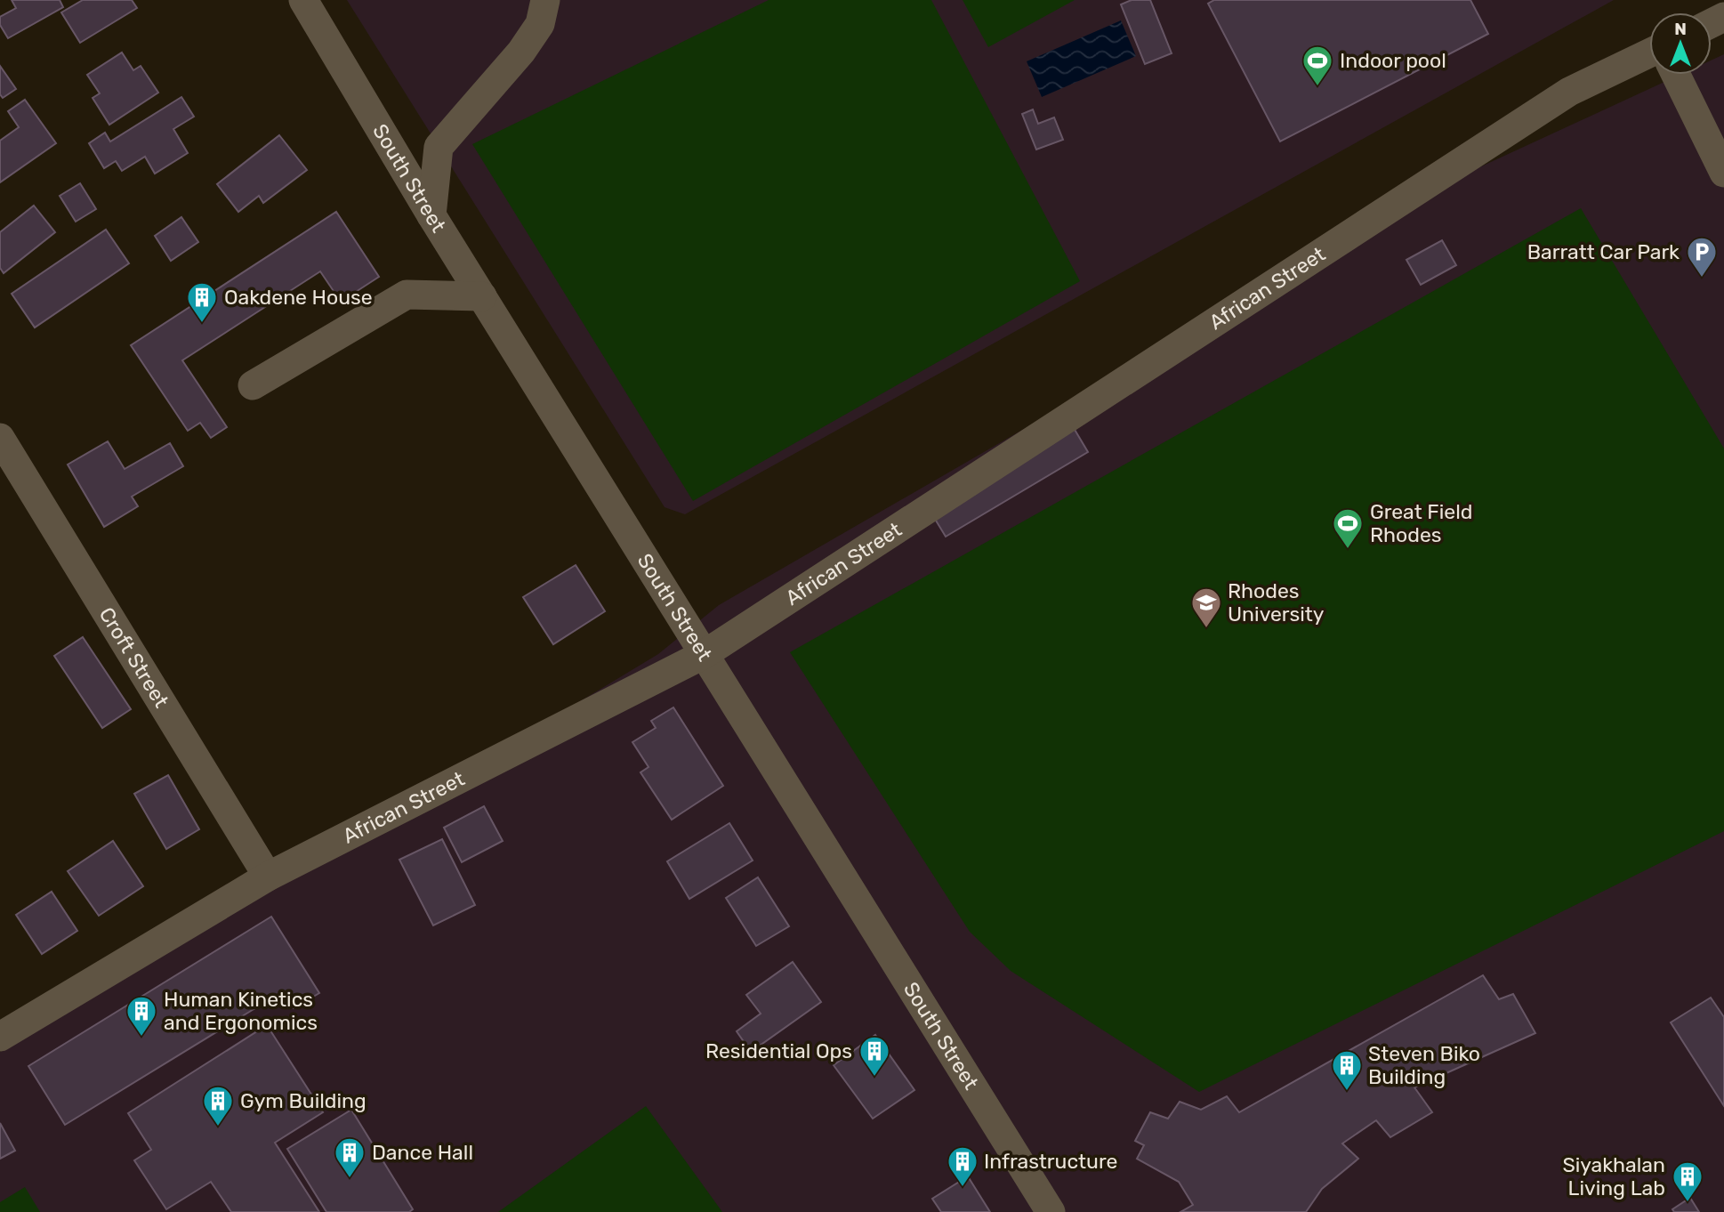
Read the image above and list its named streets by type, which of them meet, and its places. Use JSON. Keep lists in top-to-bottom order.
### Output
{
  "streets": {
    "street": ["South Street", "African Street", "Croft Street"]
  },
  "crossings": [
    ["South Street", "African Street"],
    ["African Street", "Croft Street"]
  ],
  "places": {
    "sports": ["Indoor pool", "Great Field Rhodes"],
    "parking": ["Barratt Car Park"],
    "building": [
      "Oakdene House",
      "Human Kinetics and Ergonomics",
      "Residential Ops",
      "Steven Biko Building",
      "Gym Building",
      "Dance Hall",
      "Infrastructure",
      "Siyakhalan Living Lab"
    ],
    "school or university": ["Rhodes University"]
  },
  "north": "top"
}
